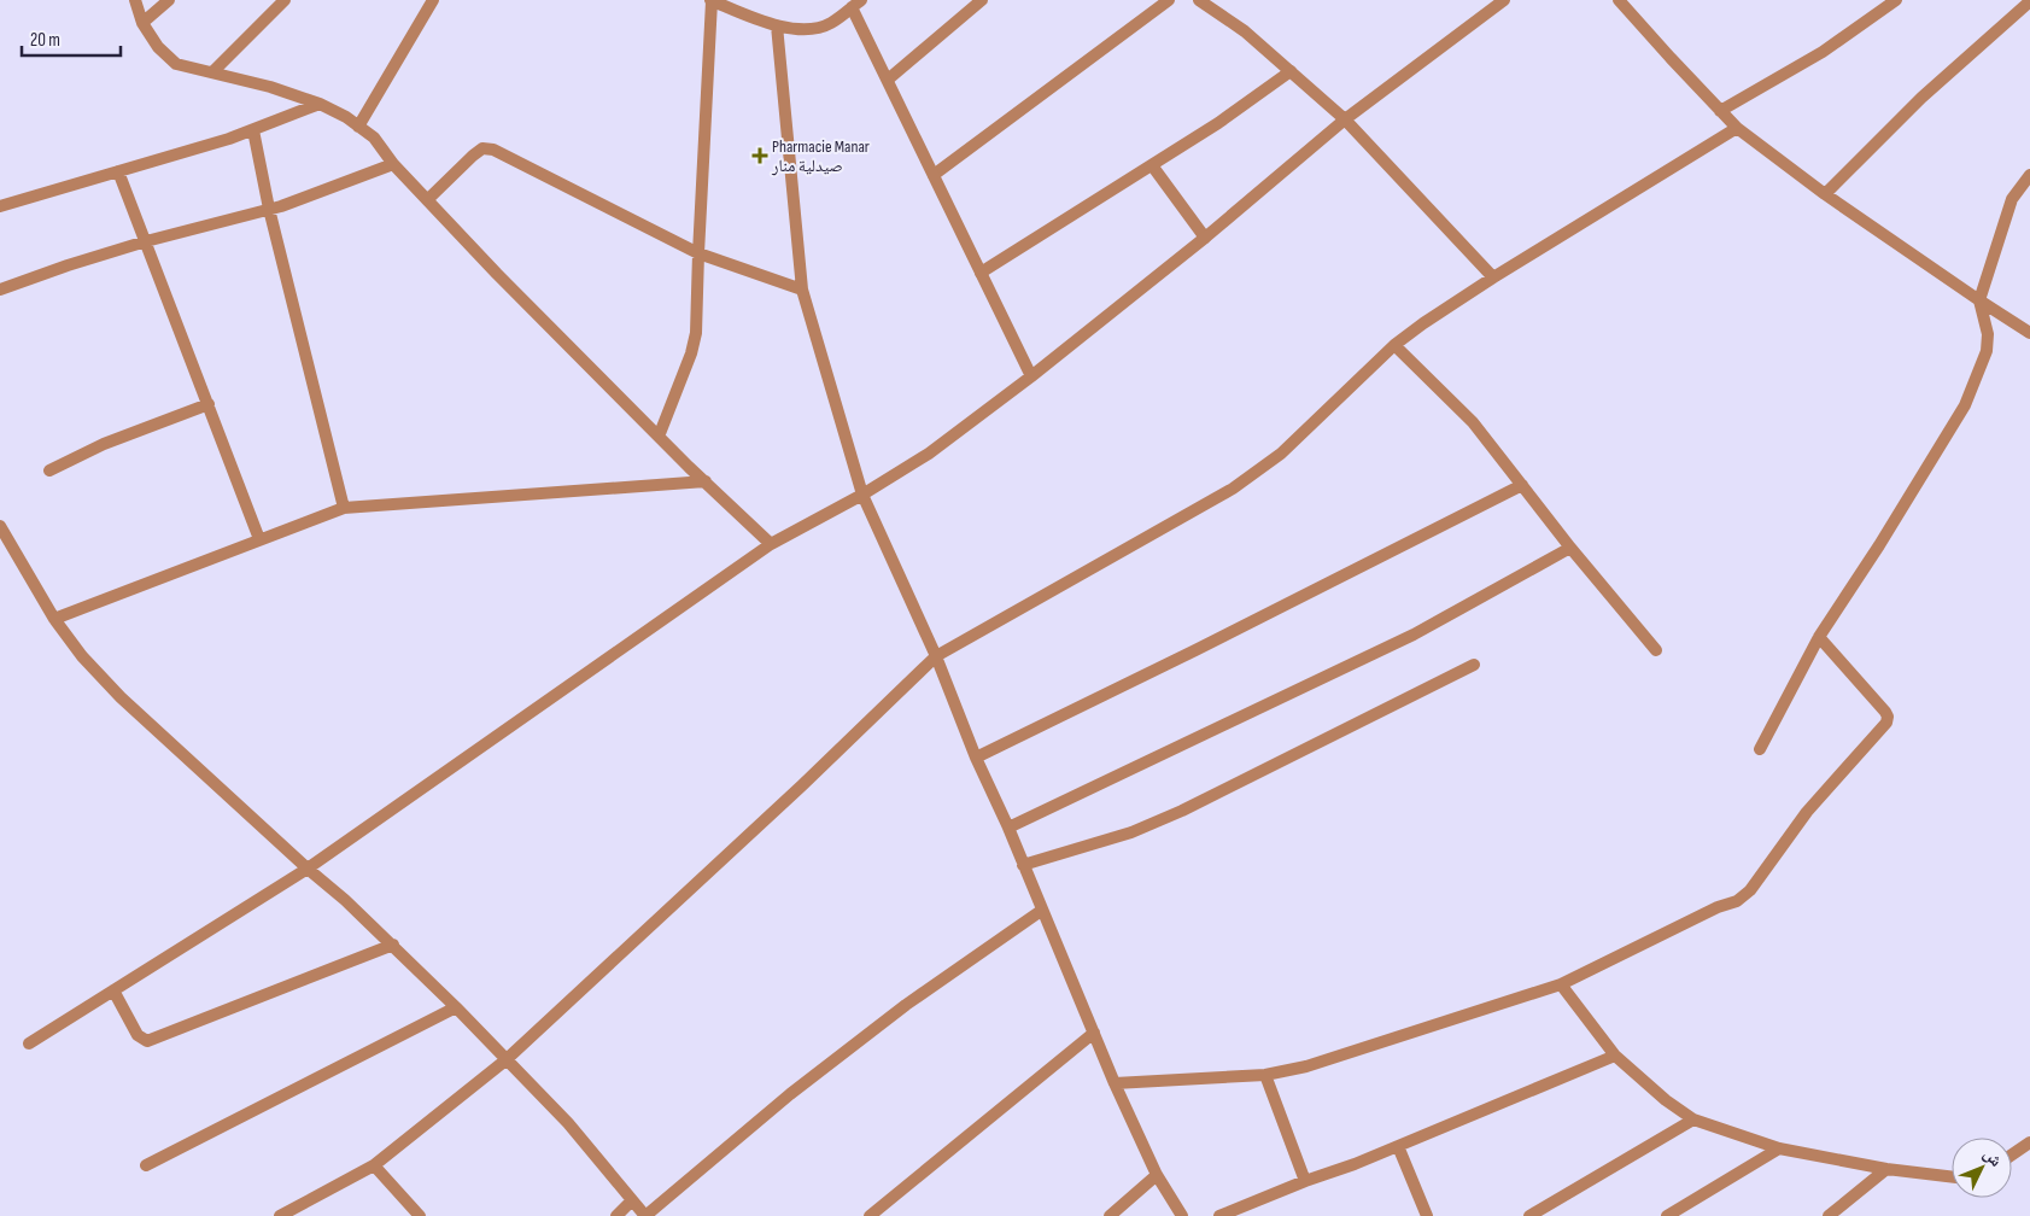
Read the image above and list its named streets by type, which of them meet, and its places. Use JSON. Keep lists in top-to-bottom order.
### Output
{
  "places": {
    "health": ["Pharmacie Manar صيدلية منار"]
  },
  "scale_bar": "20 m",
  "north": "top right"
}
